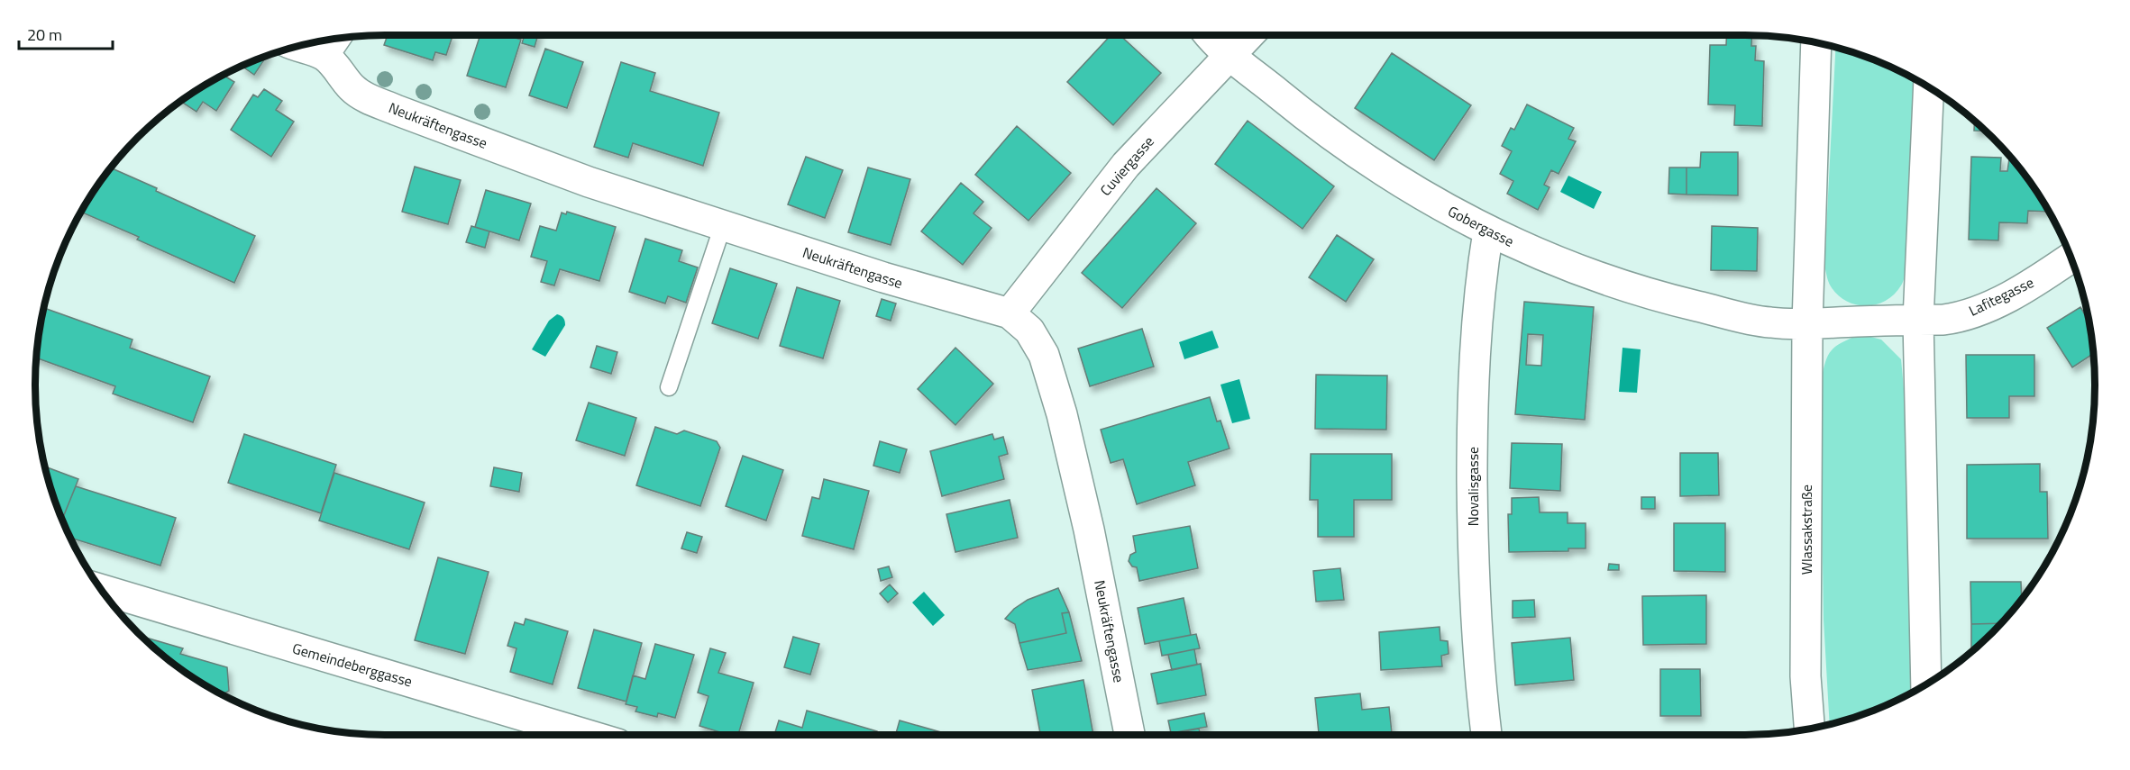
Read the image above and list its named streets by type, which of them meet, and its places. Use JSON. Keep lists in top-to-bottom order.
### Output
{
  "streets": {
    "street": [
      "Neukräftengasse",
      "Cuviergasse",
      "Gobergasse",
      "Lafitegasse",
      "Novalisgasse",
      "Wlassakstraße",
      "Gemeindeberggasse"
    ]
  },
  "crossings": [
    ["Neukräftengasse", "Cuviergasse"],
    ["Cuviergasse", "Gobergasse"],
    ["Gobergasse", "Novalisgasse"],
    ["Gobergasse", "Wlassakstraße"]
  ],
  "scale_bar": "20 m"
}
